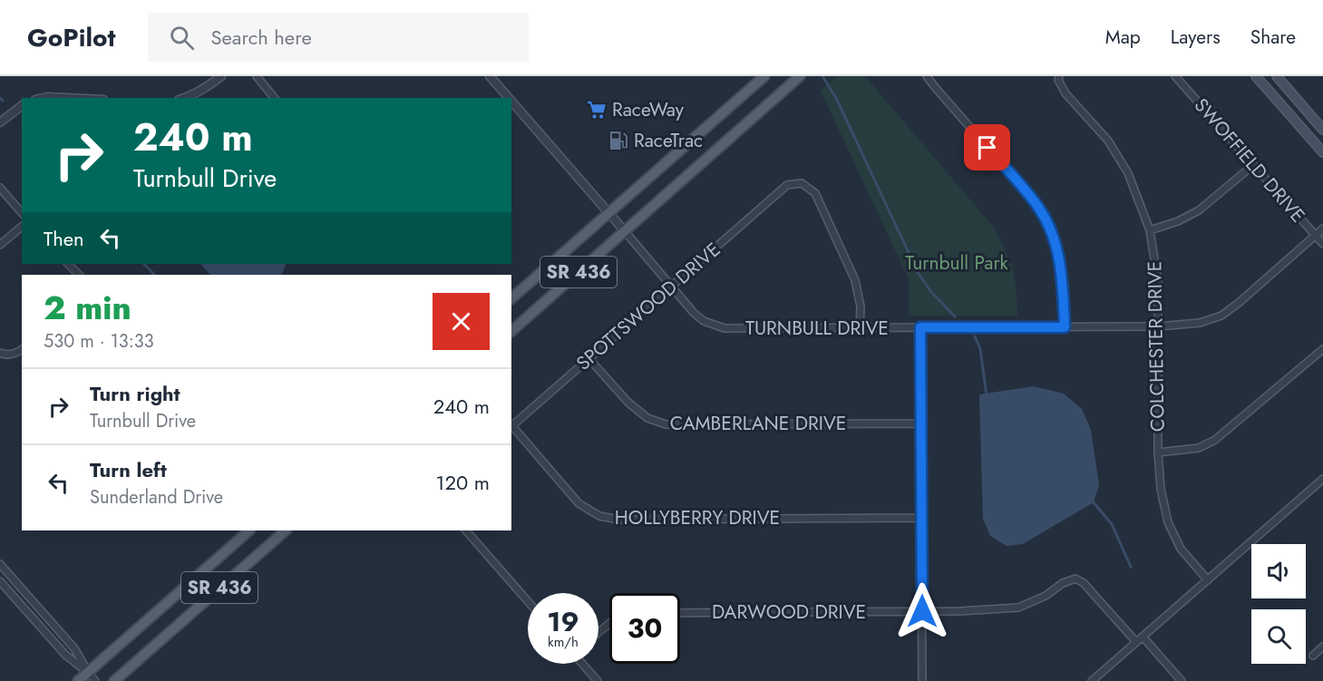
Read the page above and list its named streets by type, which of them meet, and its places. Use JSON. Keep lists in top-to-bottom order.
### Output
{
  "streets": {
    "main road": ["SR 436"],
    "street": [
      "SWOFFIELD DRIVE",
      "SPOTTSWOOD DRIVE",
      "TURNBULL DRIVE",
      "COLCHESTER DRIVE",
      "CAMBERLANE DRIVE",
      "HOLLYBERRY DRIVE",
      "DARWOOD DRIVE"
    ]
  },
  "crossings": [
    ["SWOFFIELD DRIVE", "TURNBULL DRIVE"],
    ["SR 436", "TURNBULL DRIVE"],
    ["SPOTTSWOOD DRIVE", "TURNBULL DRIVE"],
    ["SPOTTSWOOD DRIVE", "CAMBERLANE DRIVE"],
    ["SPOTTSWOOD DRIVE", "HOLLYBERRY DRIVE"],
    ["TURNBULL DRIVE", "COLCHESTER DRIVE"]
  ],
  "parks": ["Turnbull Park"],
  "places": {
    "supermarket": ["RaceWay"],
    "fuel station": ["RaceTrac"]
  },
  "page": {
    "header": "GoPilot",
    "search": "Search here",
    "nav": ["Map", "Layers", "Share"],
    "turn": ["240 m", "Turnbull Drive"],
    "then": "Then",
    "heading": ["2 min", "530 m · 13:33"],
    "list": [
      {
        "name": "Turn right",
        "note": "Turnbull Drive",
        "value": "240 m"
      },
      {
        "name": "Turn left",
        "note": "Sunderland Drive",
        "value": "120 m"
      }
    ],
    "speed": "19 km/h",
    "limit": "30"
  }
}
